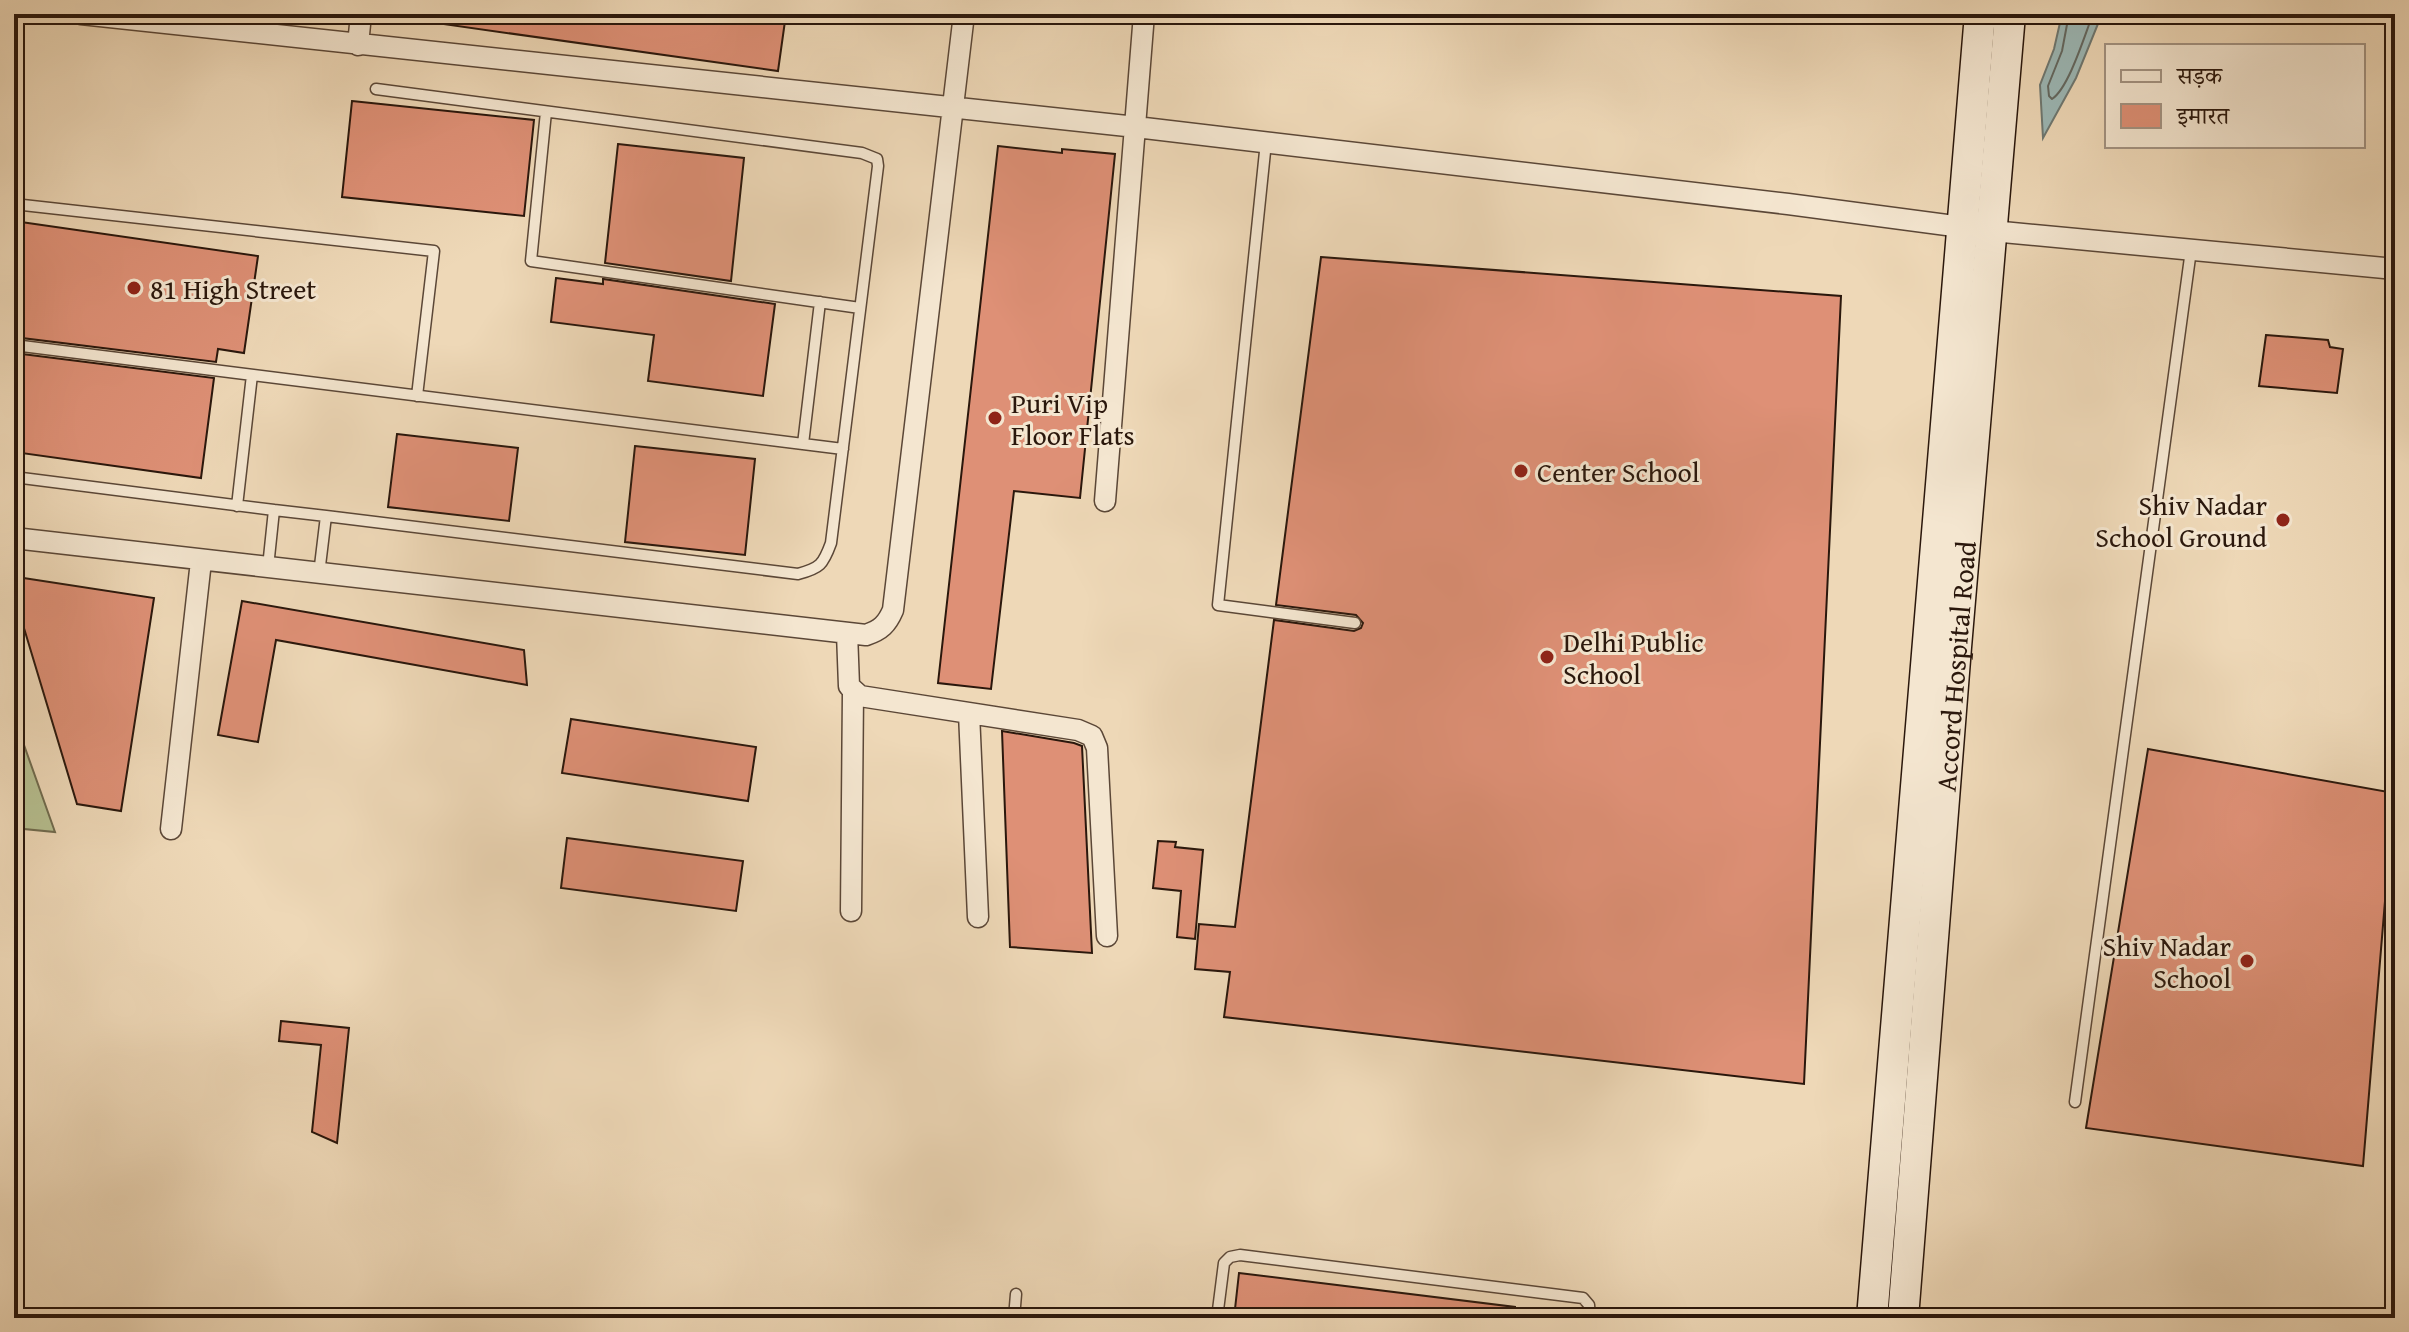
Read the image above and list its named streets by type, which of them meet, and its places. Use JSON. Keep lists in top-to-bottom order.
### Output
{
  "streets": {
    "street": ["Accord Hospital Road"]
  },
  "places": [
    "81 High Street",
    "Puri Vip Floor Flats",
    "Center School",
    "Shiv Nadar School Ground",
    "Delhi Public School",
    "Shiv Nadar School"
  ],
  "legend": ["सड़क", "इमारत"]
}
